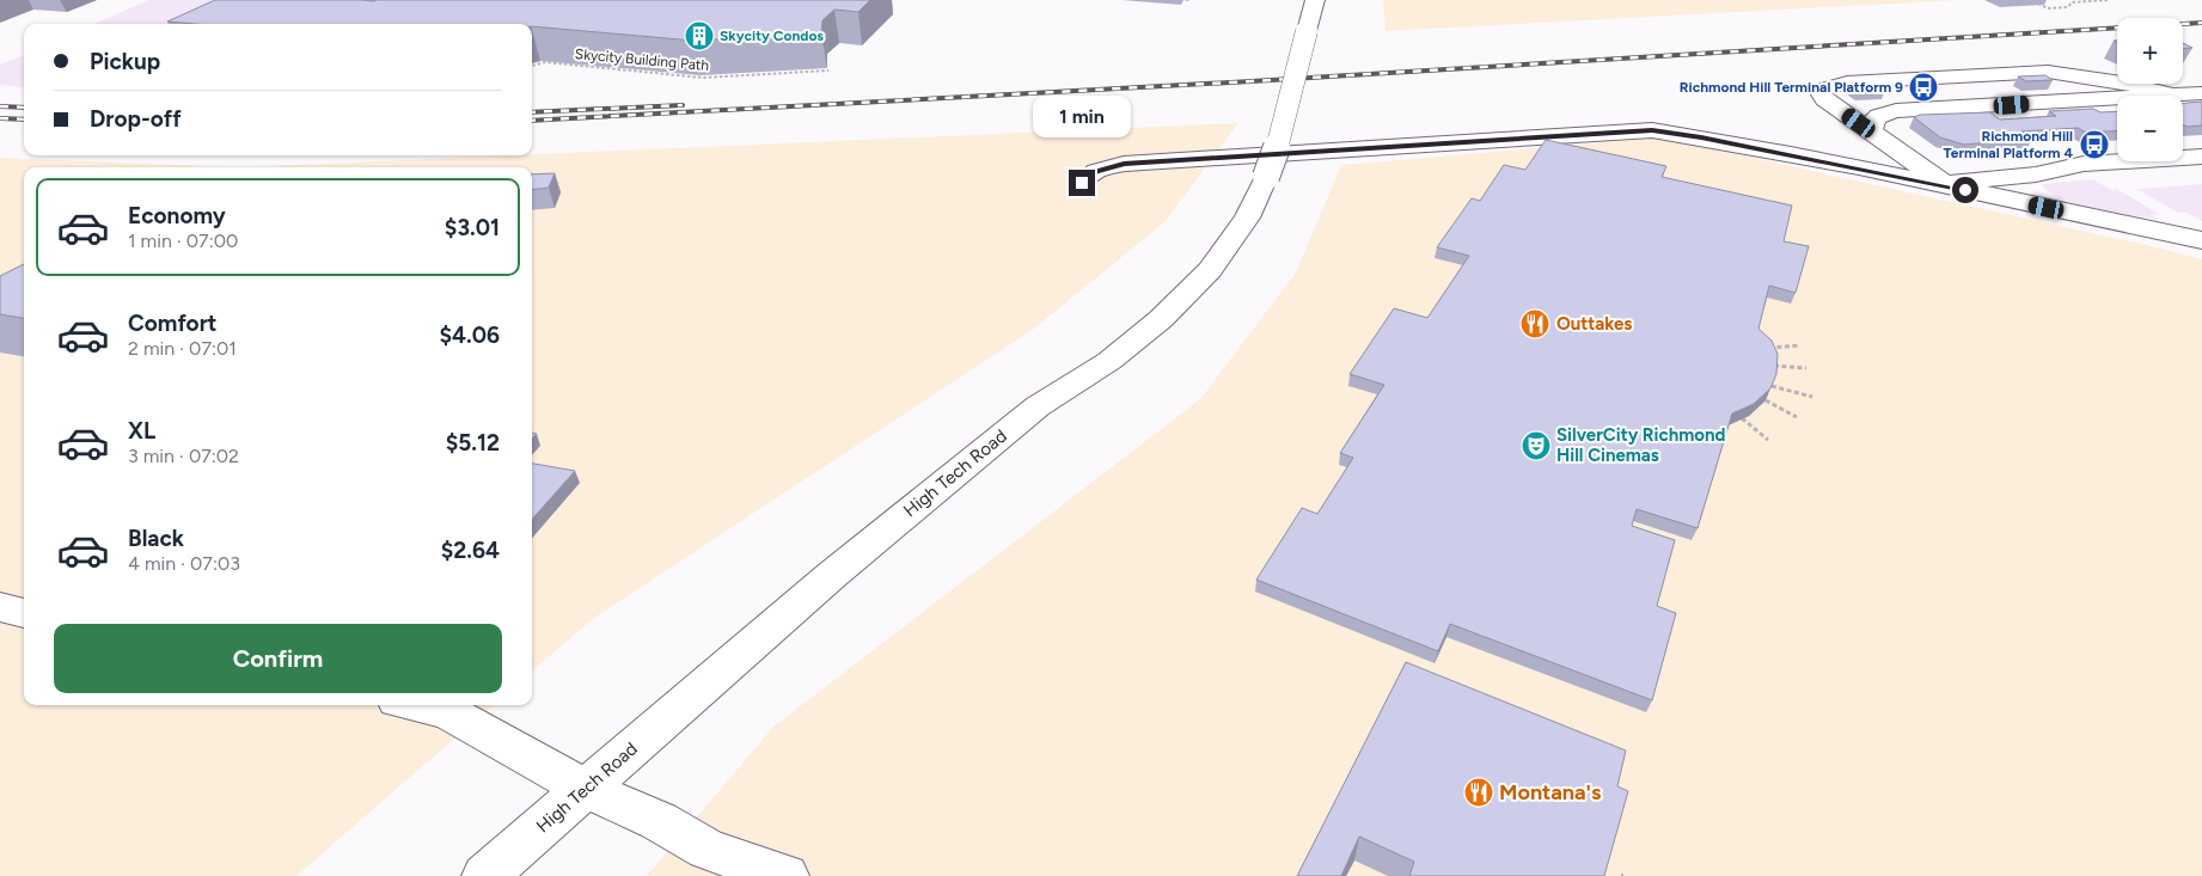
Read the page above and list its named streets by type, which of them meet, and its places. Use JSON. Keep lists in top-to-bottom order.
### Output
{
  "streets": {
    "street": ["High Tech Road"],
    "path": ["Skycity Building Path"]
  },
  "places": {
    "building": ["Skycity Condos"],
    "bus stop": ["Richmond Hill Terminal Platform 9", "Richmond Hill Terminal Platform 4"],
    "restaurant": ["Outtakes", "Montana's"],
    "theatre": ["SilverCity Richmond Hill Cinemas"]
  },
  "page": {
    "map_buttons": ["+", "−"],
    "banner": ["Pickup", "Drop-off"],
    "bubble": "1 min",
    "list": [
      {
        "name": "Economy",
        "note": "1 min · 07:00",
        "value": "$3.01"
      },
      {
        "name": "Comfort",
        "note": "2 min · 07:01",
        "value": "$4.06"
      },
      {
        "name": "XL",
        "note": "3 min · 07:02",
        "value": "$5.12"
      },
      {
        "name": "Black",
        "note": "4 min · 07:03",
        "value": "$2.64"
      }
    ],
    "buttons": "Confirm"
  }
}
